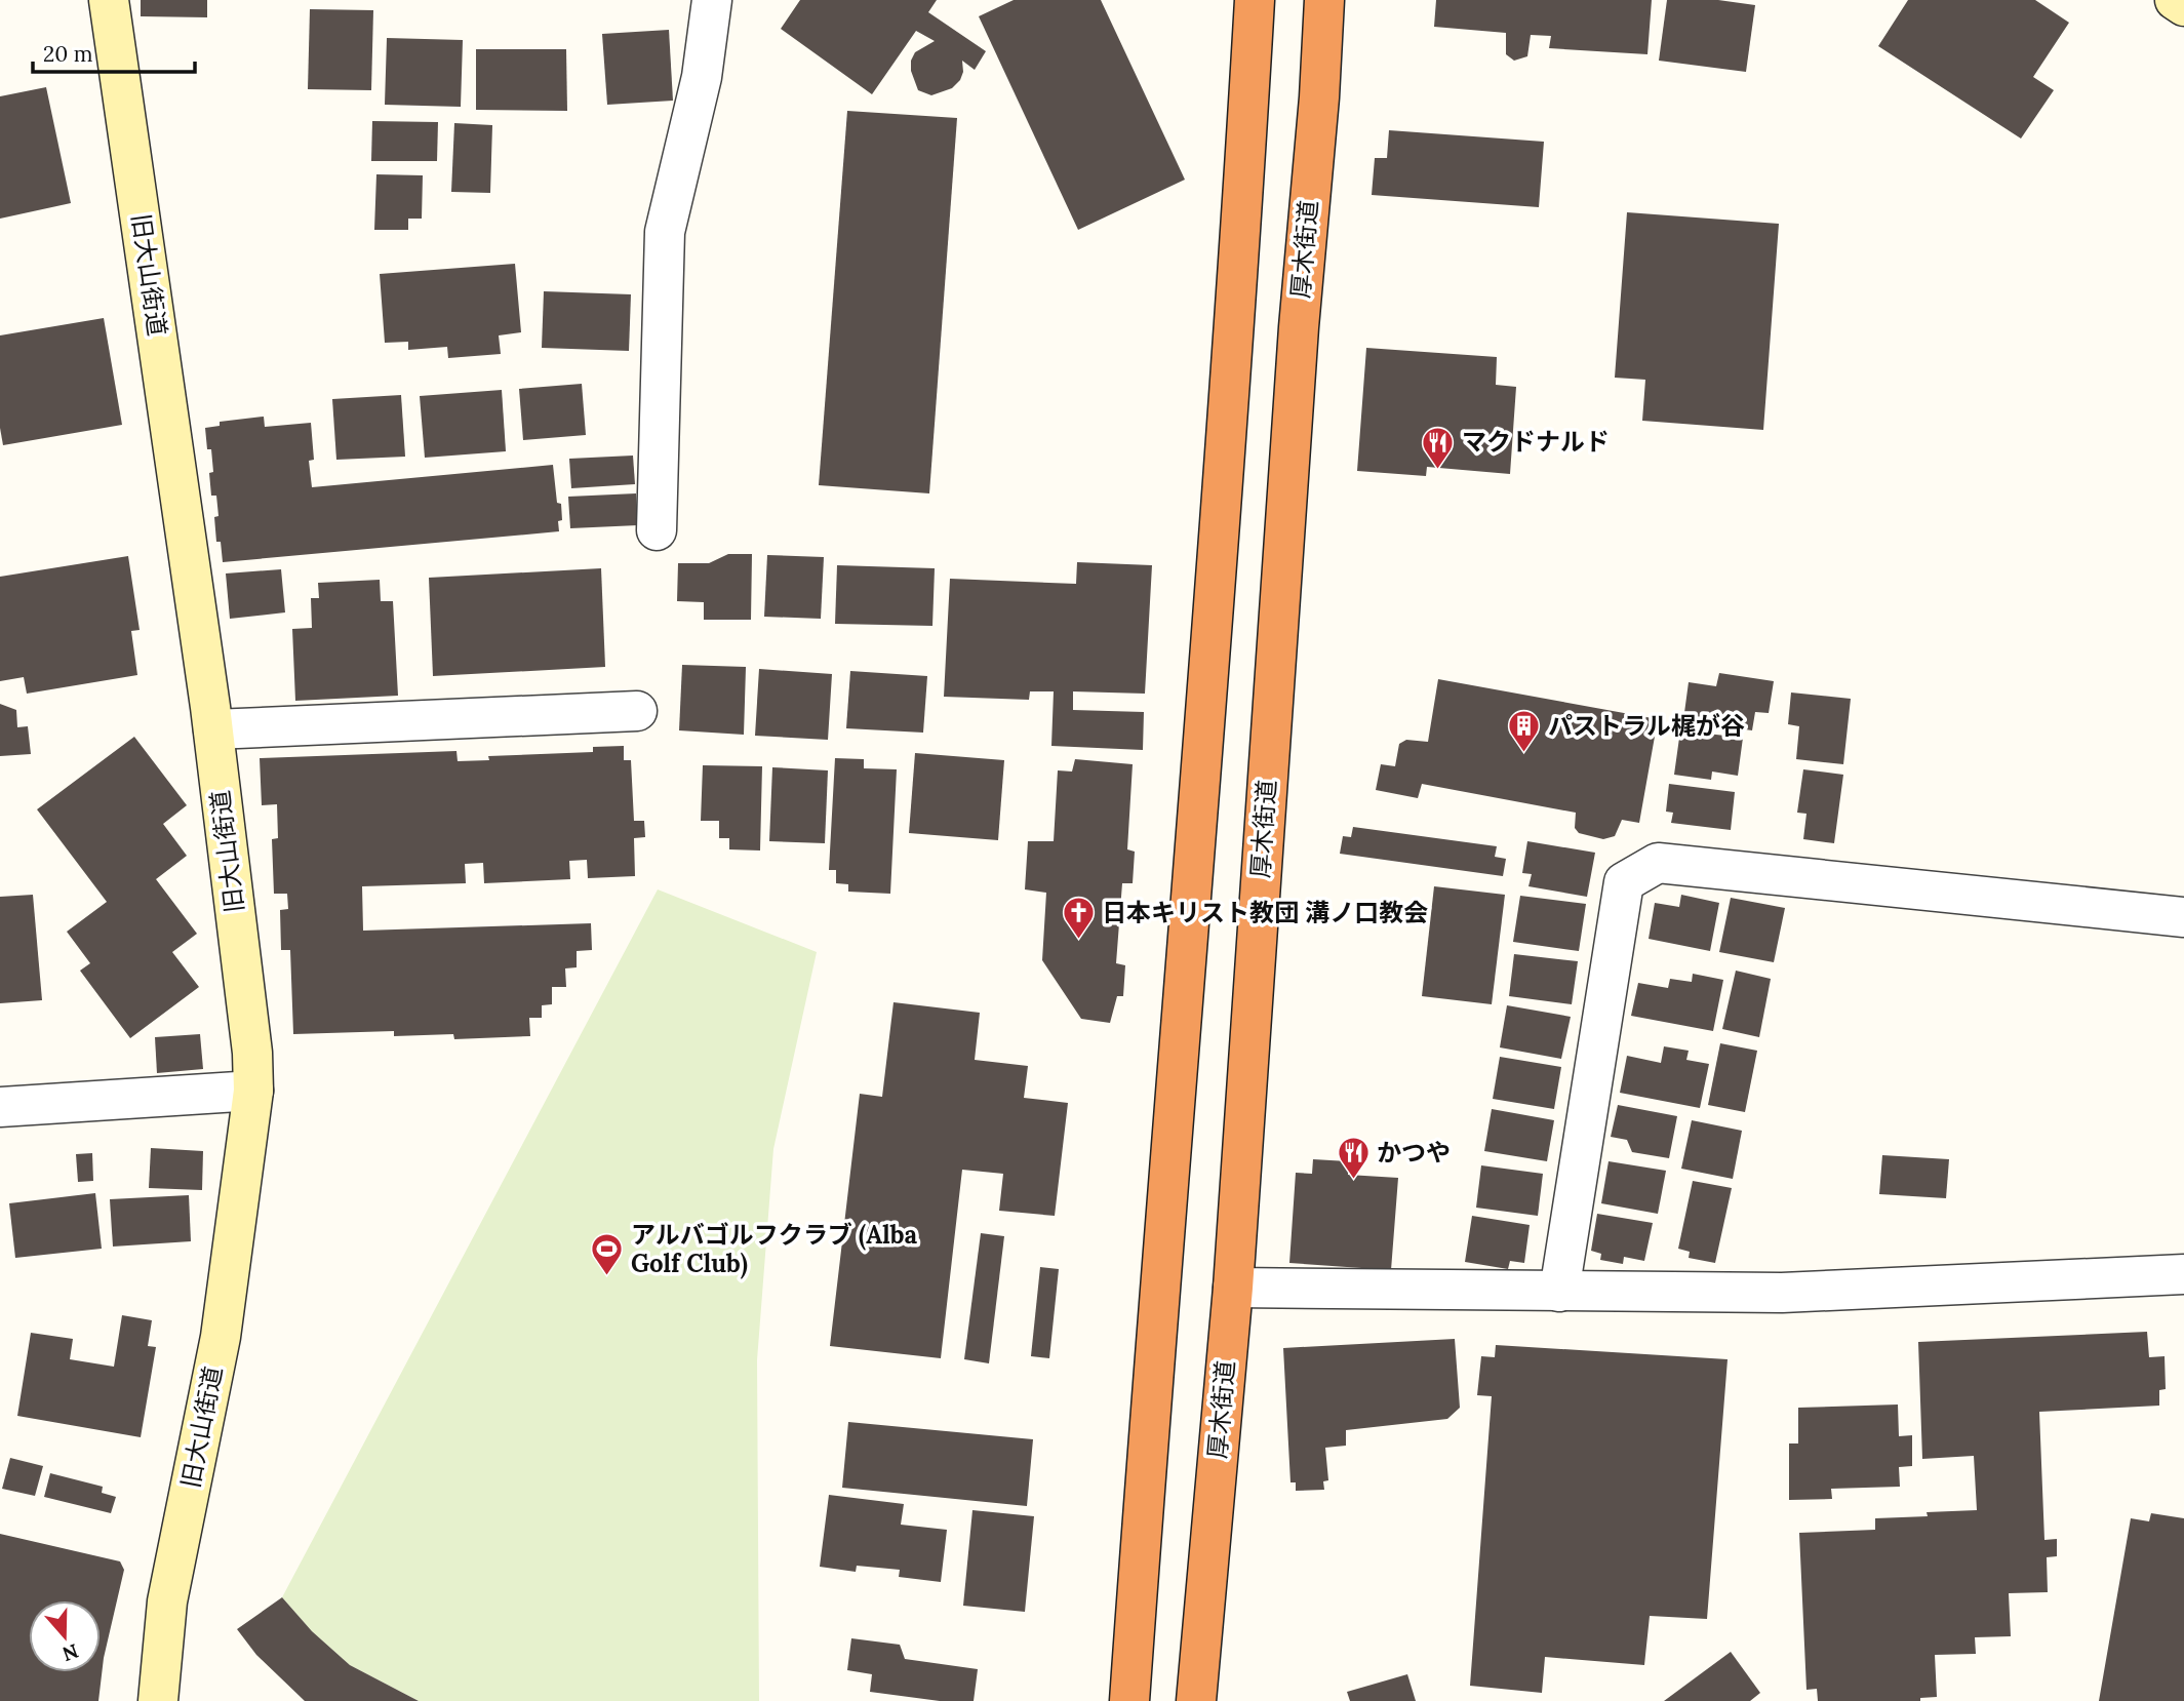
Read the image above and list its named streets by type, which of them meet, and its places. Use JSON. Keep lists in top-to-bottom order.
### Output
{
  "streets": {
    "highway": ["厚木街道"],
    "street": ["旧大山街道"]
  },
  "places": {
    "restaurant": ["マクドナルド", "かつや"],
    "building": ["パストラル梶が谷"],
    "church": ["日本キリスト教団 溝ノ口教会"],
    "sports": ["アルバゴルフクラブ (Alba Golf Club)"]
  },
  "scale_bar": "20 m",
  "north": "bottom"
}
